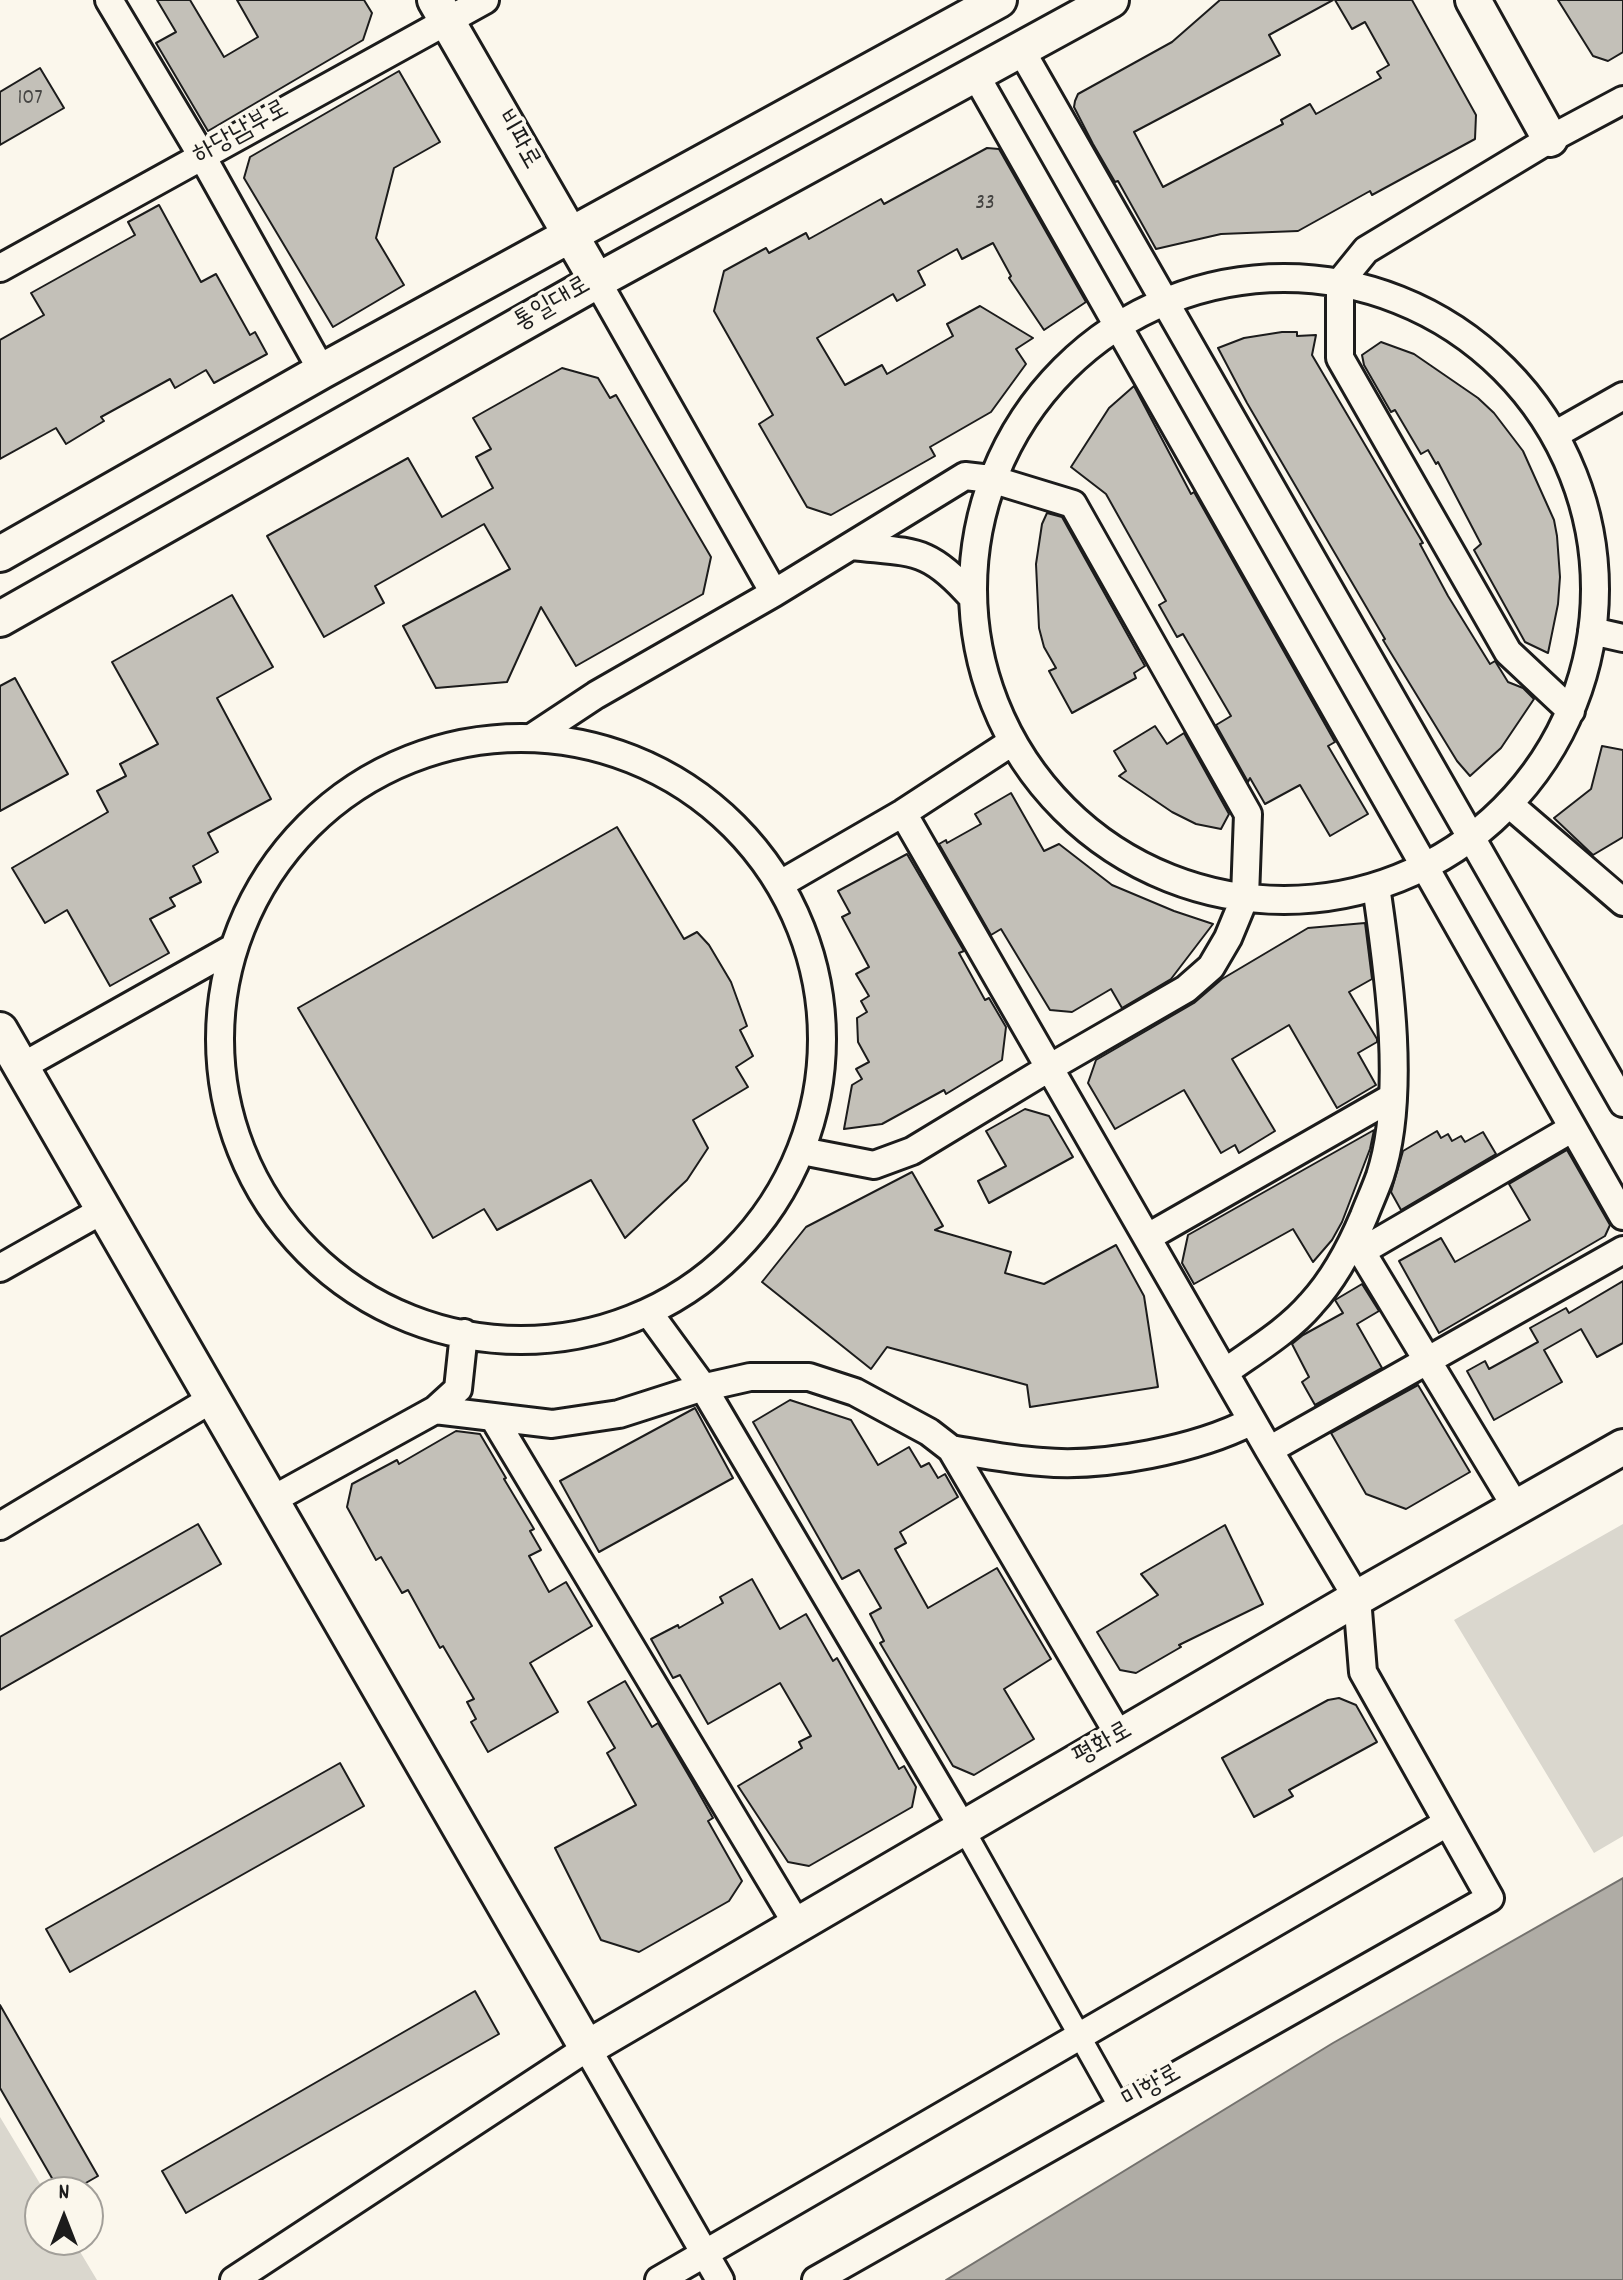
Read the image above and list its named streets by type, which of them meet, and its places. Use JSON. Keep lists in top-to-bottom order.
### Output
{
  "streets": {
    "street": [
      "하당남부로",
      "비파로",
      "통일대로",
      "평화로",
      "미항로"
    ]
  },
  "crossings": [
    ["하당남부로", "비파로"],
    ["비파로", "통일대로"]
  ],
  "house_numbers": ["107", "33"],
  "north": "top"
}
